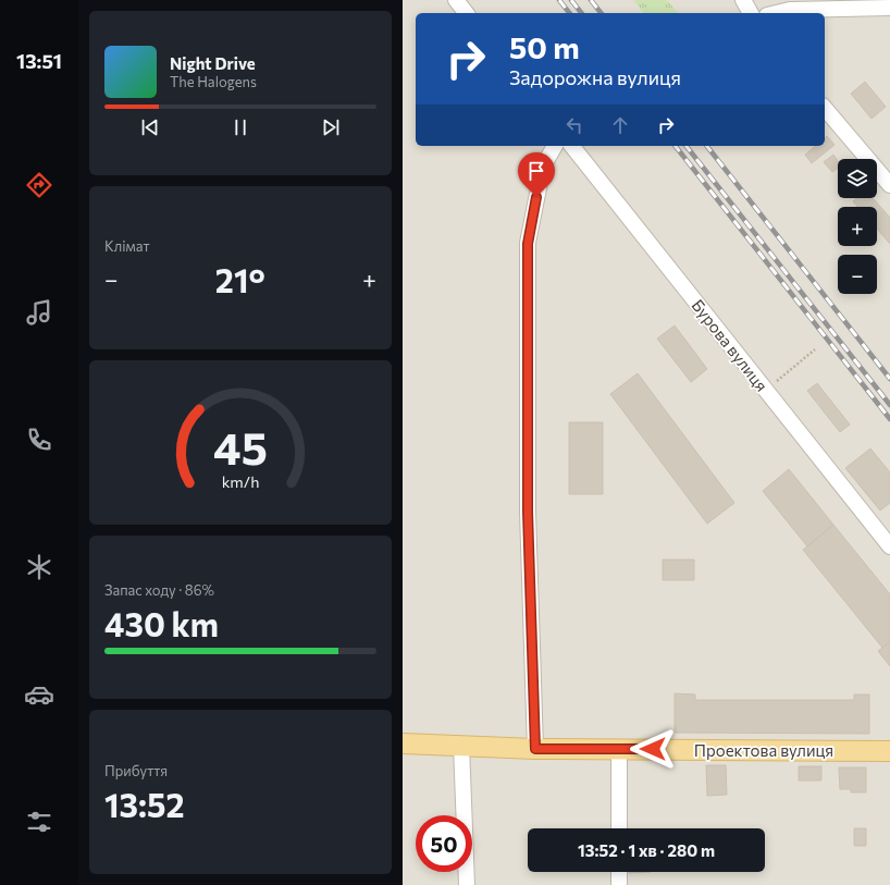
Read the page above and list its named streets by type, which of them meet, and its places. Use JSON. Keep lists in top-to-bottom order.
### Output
{
  "streets": {
    "main road": ["Проектова вулиця"],
    "street": ["Бурова вулиця"]
  },
  "page": {
    "tabs": "13:51",
    "turn": ["50 m", "Задорожна вулиця"],
    "song": ["Night Drive", "The Halogens"],
    "map_buttons": ["+", "−"],
    "tile": [
      "Клімат",
      ["Запас ходу · 86%", "430 km"],
      ["Прибуття", "13:52"]
    ],
    "heat": ["−", "21°", "+"],
    "limit": "50",
    "trip": "13:52 · 1 хв · 280 m",
    "gauge": ["45", "km/h"]
  }
}
